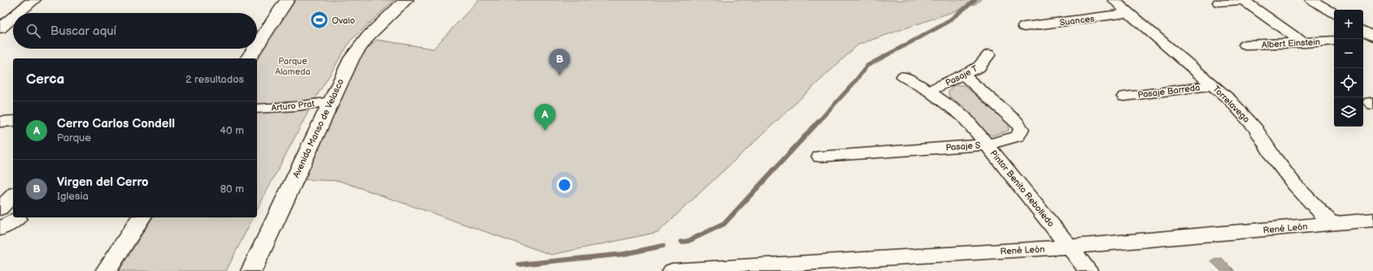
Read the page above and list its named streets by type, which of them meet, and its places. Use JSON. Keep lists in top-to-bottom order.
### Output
{
  "streets": {
    "main road": ["Avenida Manso de Velasco"],
    "street": [
      "Suances",
      "Albert Einstein",
      "Pasaje T",
      "Pasaje Barreda",
      "Torrelavega",
      "Arturo Prat",
      "Pasaje S",
      "Pintor Benito Rebolledo",
      "René León"
    ]
  },
  "crossings": [
    ["Suances", "Torrelavega"],
    ["Pasaje T", "Pasaje S"],
    ["Pasaje T", "Pintor Benito Rebolledo"],
    ["Pasaje Barreda", "Torrelavega"],
    ["Torrelavega", "René León"],
    ["Arturo Prat", "Avenida Manso de Velasco"],
    ["Pasaje S", "Pintor Benito Rebolledo"],
    ["Pintor Benito Rebolledo", "René León"]
  ],
  "parks": ["Parque Alameda"],
  "places": {
    "sports": ["Ovalo"]
  },
  "page": {
    "map_buttons": ["+", "−"],
    "search": "Buscar aquí",
    "pins": ["B", "A"],
    "heading": ["Cerca", "2 resultados"],
    "list": [
      {
        "mark": "A",
        "name": "Cerro Carlos Condell",
        "note": "Parque",
        "value": "40 m"
      },
      {
        "mark": "B",
        "name": "Virgen del Cerro",
        "note": "Iglesia",
        "value": "80 m"
      }
    ]
  }
}
